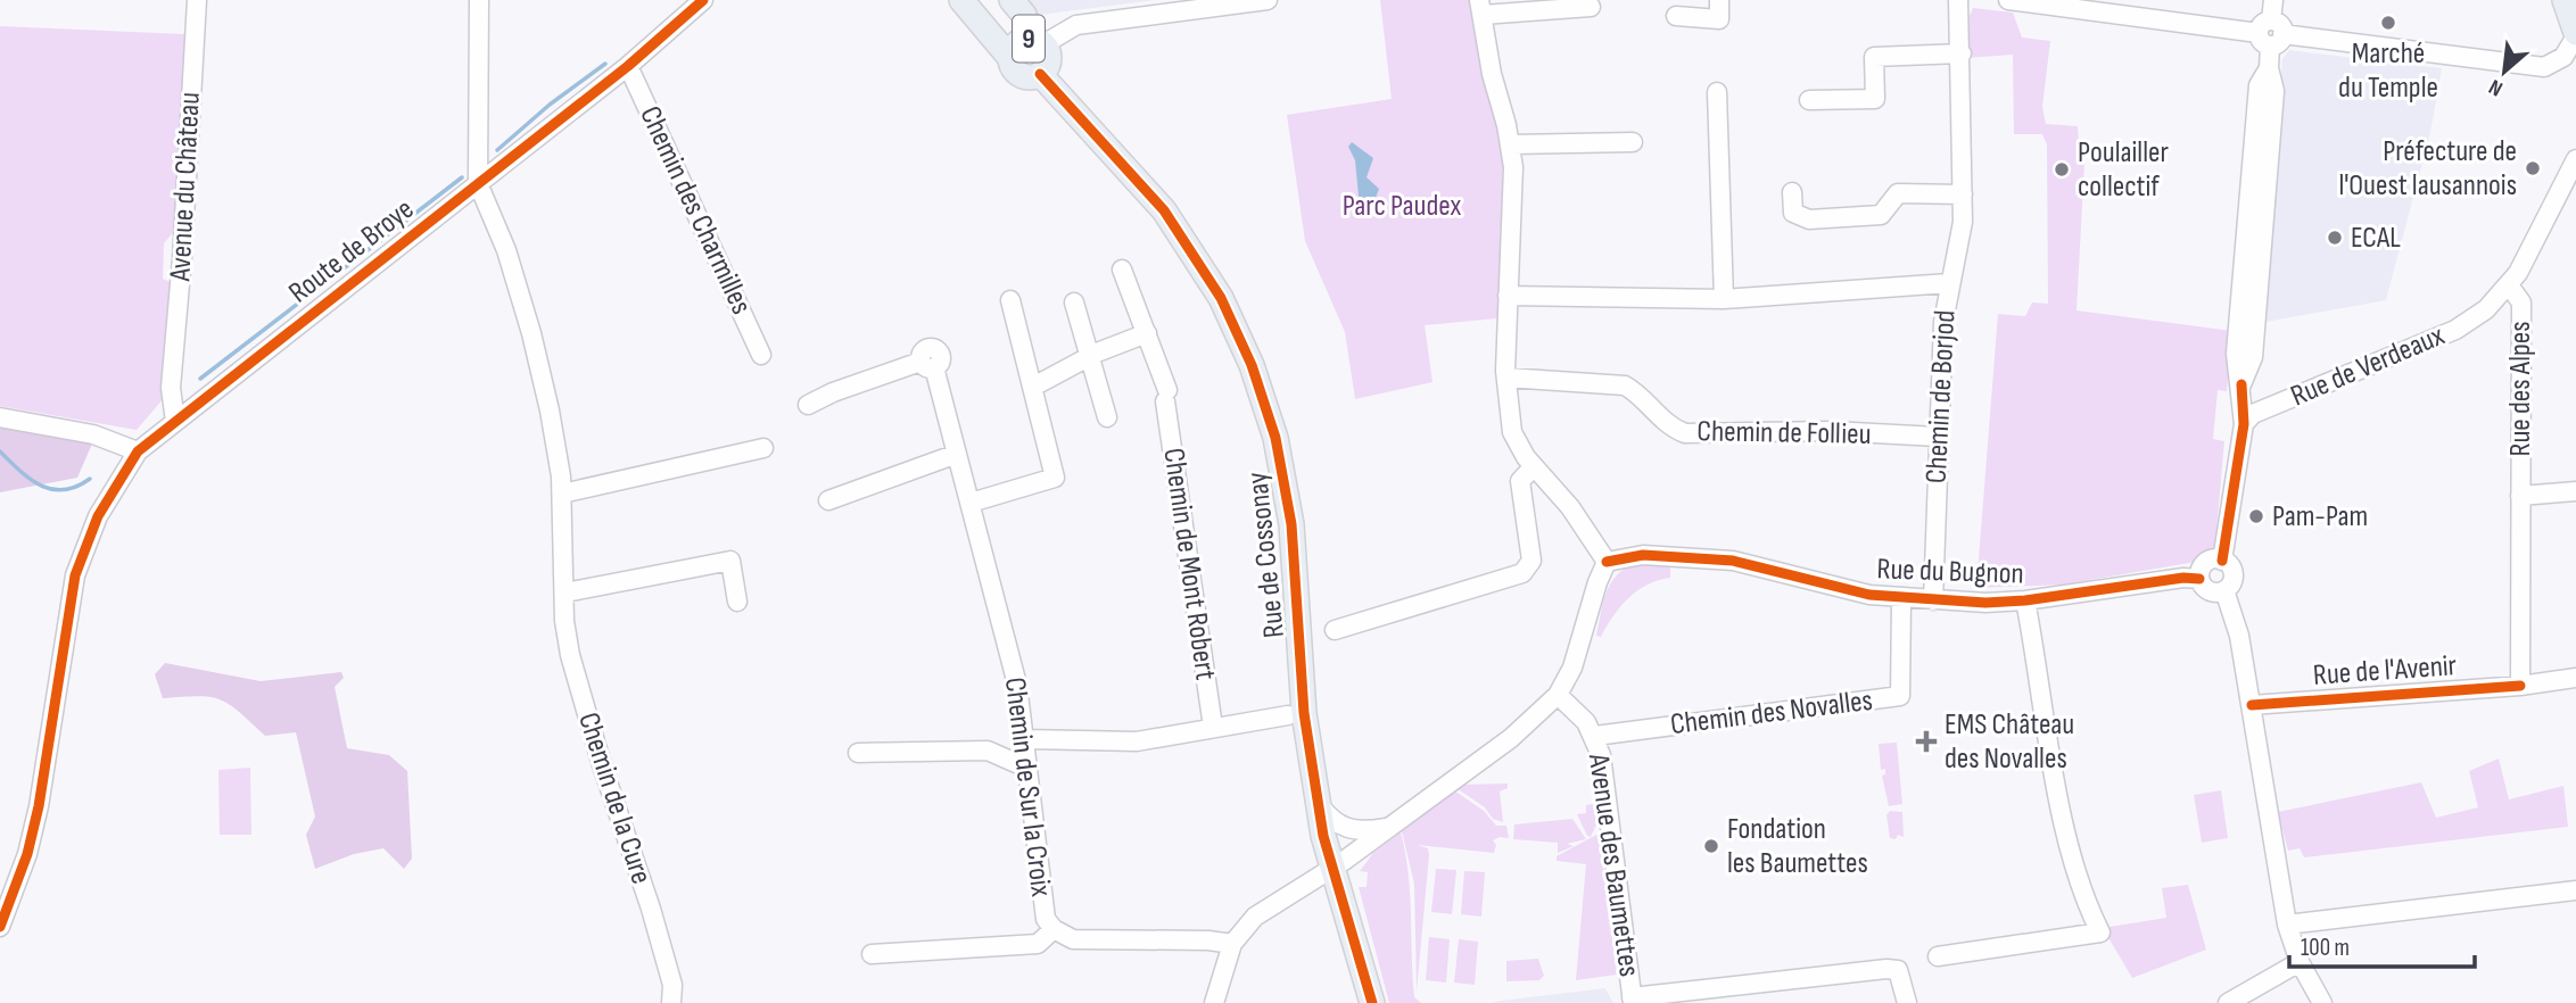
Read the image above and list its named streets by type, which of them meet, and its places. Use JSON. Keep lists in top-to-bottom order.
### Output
{
  "streets": {
    "main road": ["9", "Rue de Cossonay"],
    "street": [
      "Avenue du Château",
      "Chemin des Charmilles",
      "Route de Broye",
      "Rue de Verdeaux",
      "Rue des Alpes",
      "Chemin de Borjod",
      "Chemin de Follieu",
      "Chemin de Mont Robert",
      "Rue du Bugnon",
      "Rue de l'Avenir",
      "Chemin des Novalles",
      "Chemin de Sur la Croix",
      "Chemin de la Cure",
      "Avenue des Baumettes"
    ]
  },
  "crossings": [
    ["9", "Rue de Cossonay"],
    ["Avenue du Château", "Route de Broye"],
    ["Chemin des Charmilles", "Route de Broye"],
    ["Route de Broye", "Chemin de la Cure"],
    ["Rue de Verdeaux", "Rue des Alpes"],
    ["Rue des Alpes", "Rue de l'Avenir"],
    ["Chemin de Borjod", "Chemin de Follieu"],
    ["Chemin de Borjod", "Rue du Bugnon"],
    ["Rue du Bugnon", "Chemin des Novalles"],
    ["Chemin des Novalles", "Avenue des Baumettes"]
  ],
  "parks": ["Parc Paudex"],
  "places": {
    "other": [
      "Marché du Temple",
      "Préfecture de l'Ouest lausannois",
      "Poulailler collectif",
      "ECAL",
      "Pam-Pam",
      "Fondation les Baumettes"
    ],
    "health": ["EMS Château des Novalles"]
  },
  "scale_bar": "100 m",
  "north": "bottom left"
}
